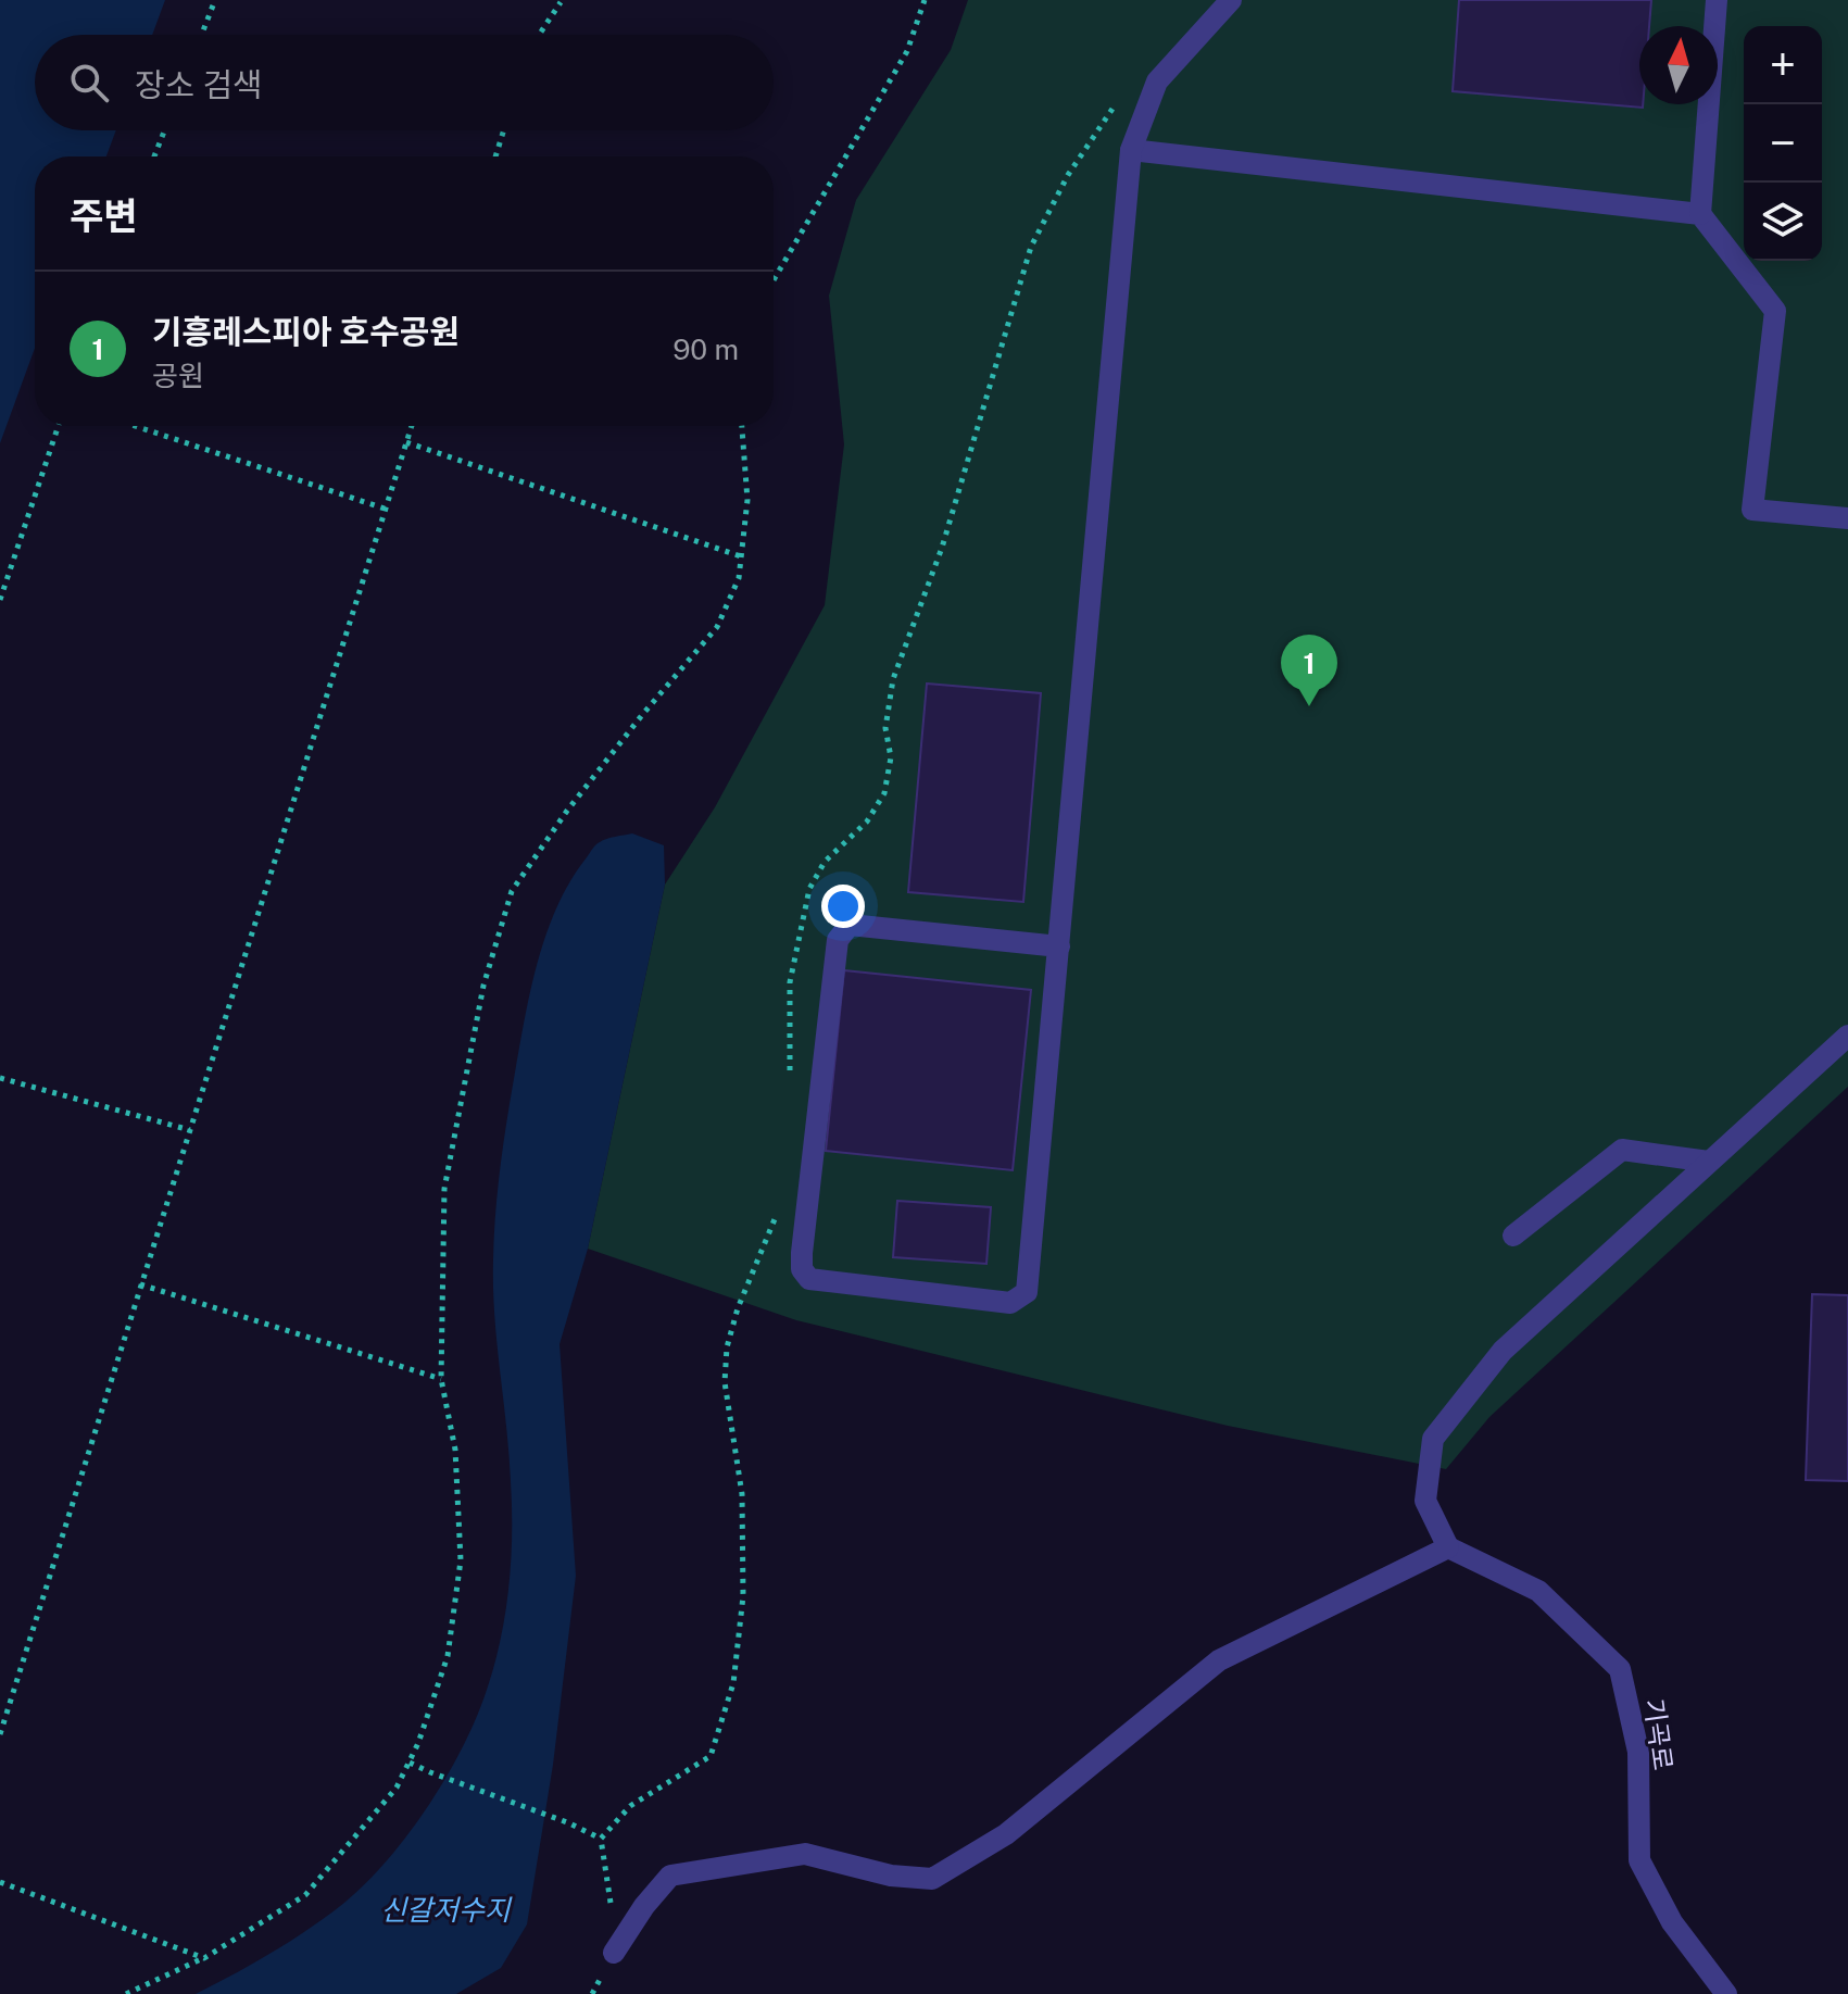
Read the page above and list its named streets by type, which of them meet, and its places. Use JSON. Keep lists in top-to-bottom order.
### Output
{
  "streets": {
    "street": ["기곡로"]
  },
  "water": ["신갈저수지"],
  "north": "top",
  "page": {
    "map_buttons": ["+", "−"],
    "search": "장소 검색",
    "heading": "주변",
    "list": [
      {
        "mark": "1",
        "name": "기흥레스피아 호수공원",
        "note": "공원",
        "value": "90 m"
      }
    ],
    "pins": "1"
  }
}
